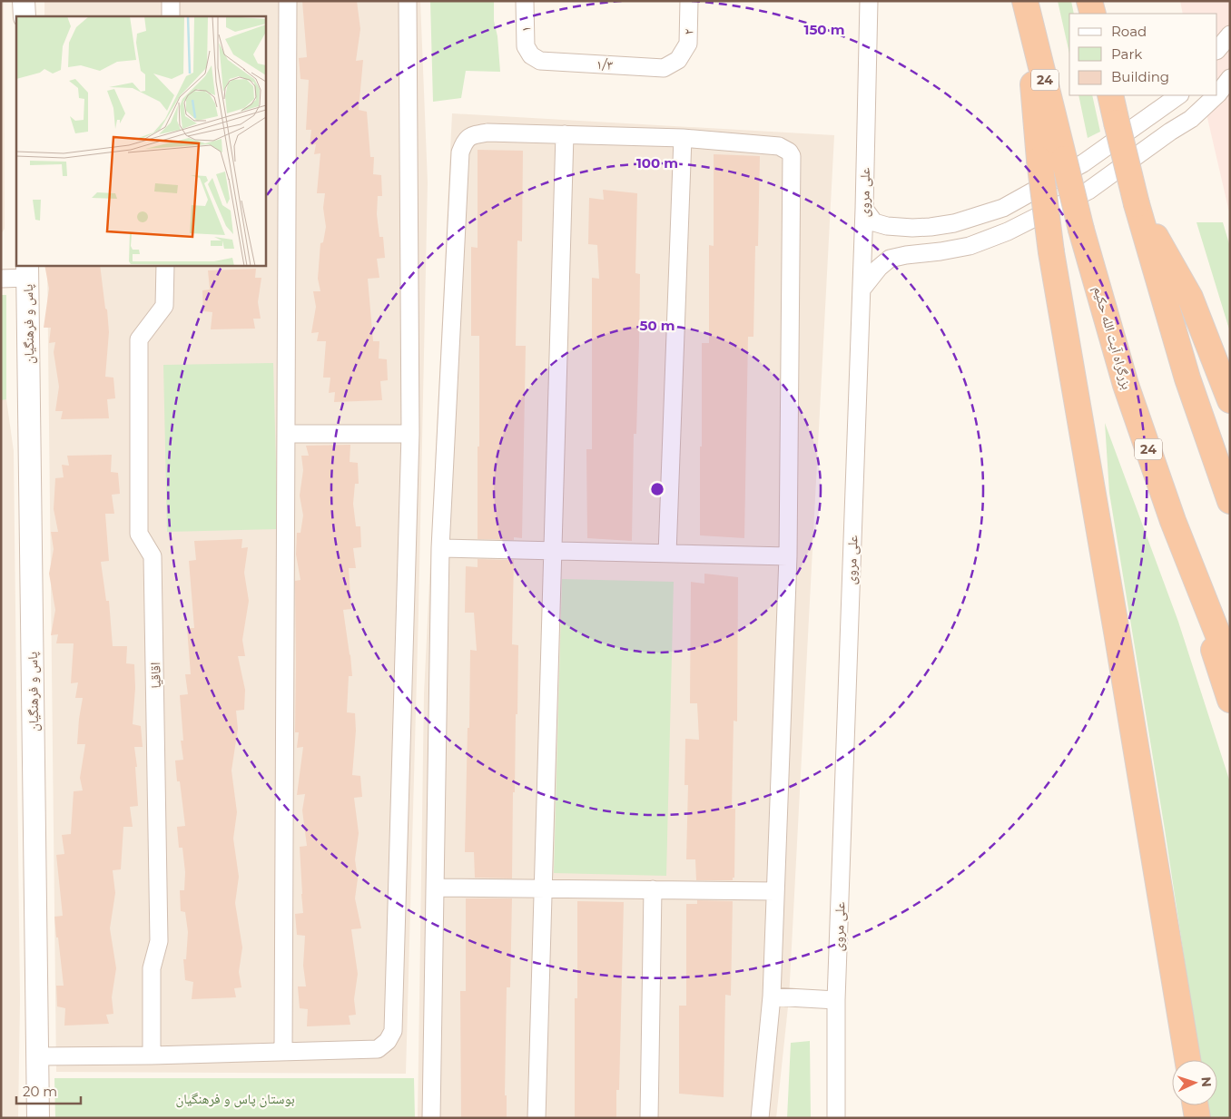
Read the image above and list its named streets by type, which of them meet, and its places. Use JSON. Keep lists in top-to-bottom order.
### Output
{
  "streets": {
    "highway": ["24", "بزرگراه آیت الله حکیم"],
    "street": [
      "۱",
      "۲",
      "۱/۳",
      "علی مروی",
      "پاس و فرهنگیان",
      "اقاقیا"
    ]
  },
  "crossings": [
    ["۱", "۱/۳"],
    ["۲", "۱/۳"]
  ],
  "parks": ["بوستان پاس و فرهنگیان"],
  "legend": ["Road", "Park", "Building"],
  "scale_bar": "20 m",
  "north": "right",
  "rings": ["150 m", "100 m", "50 m"]
}
